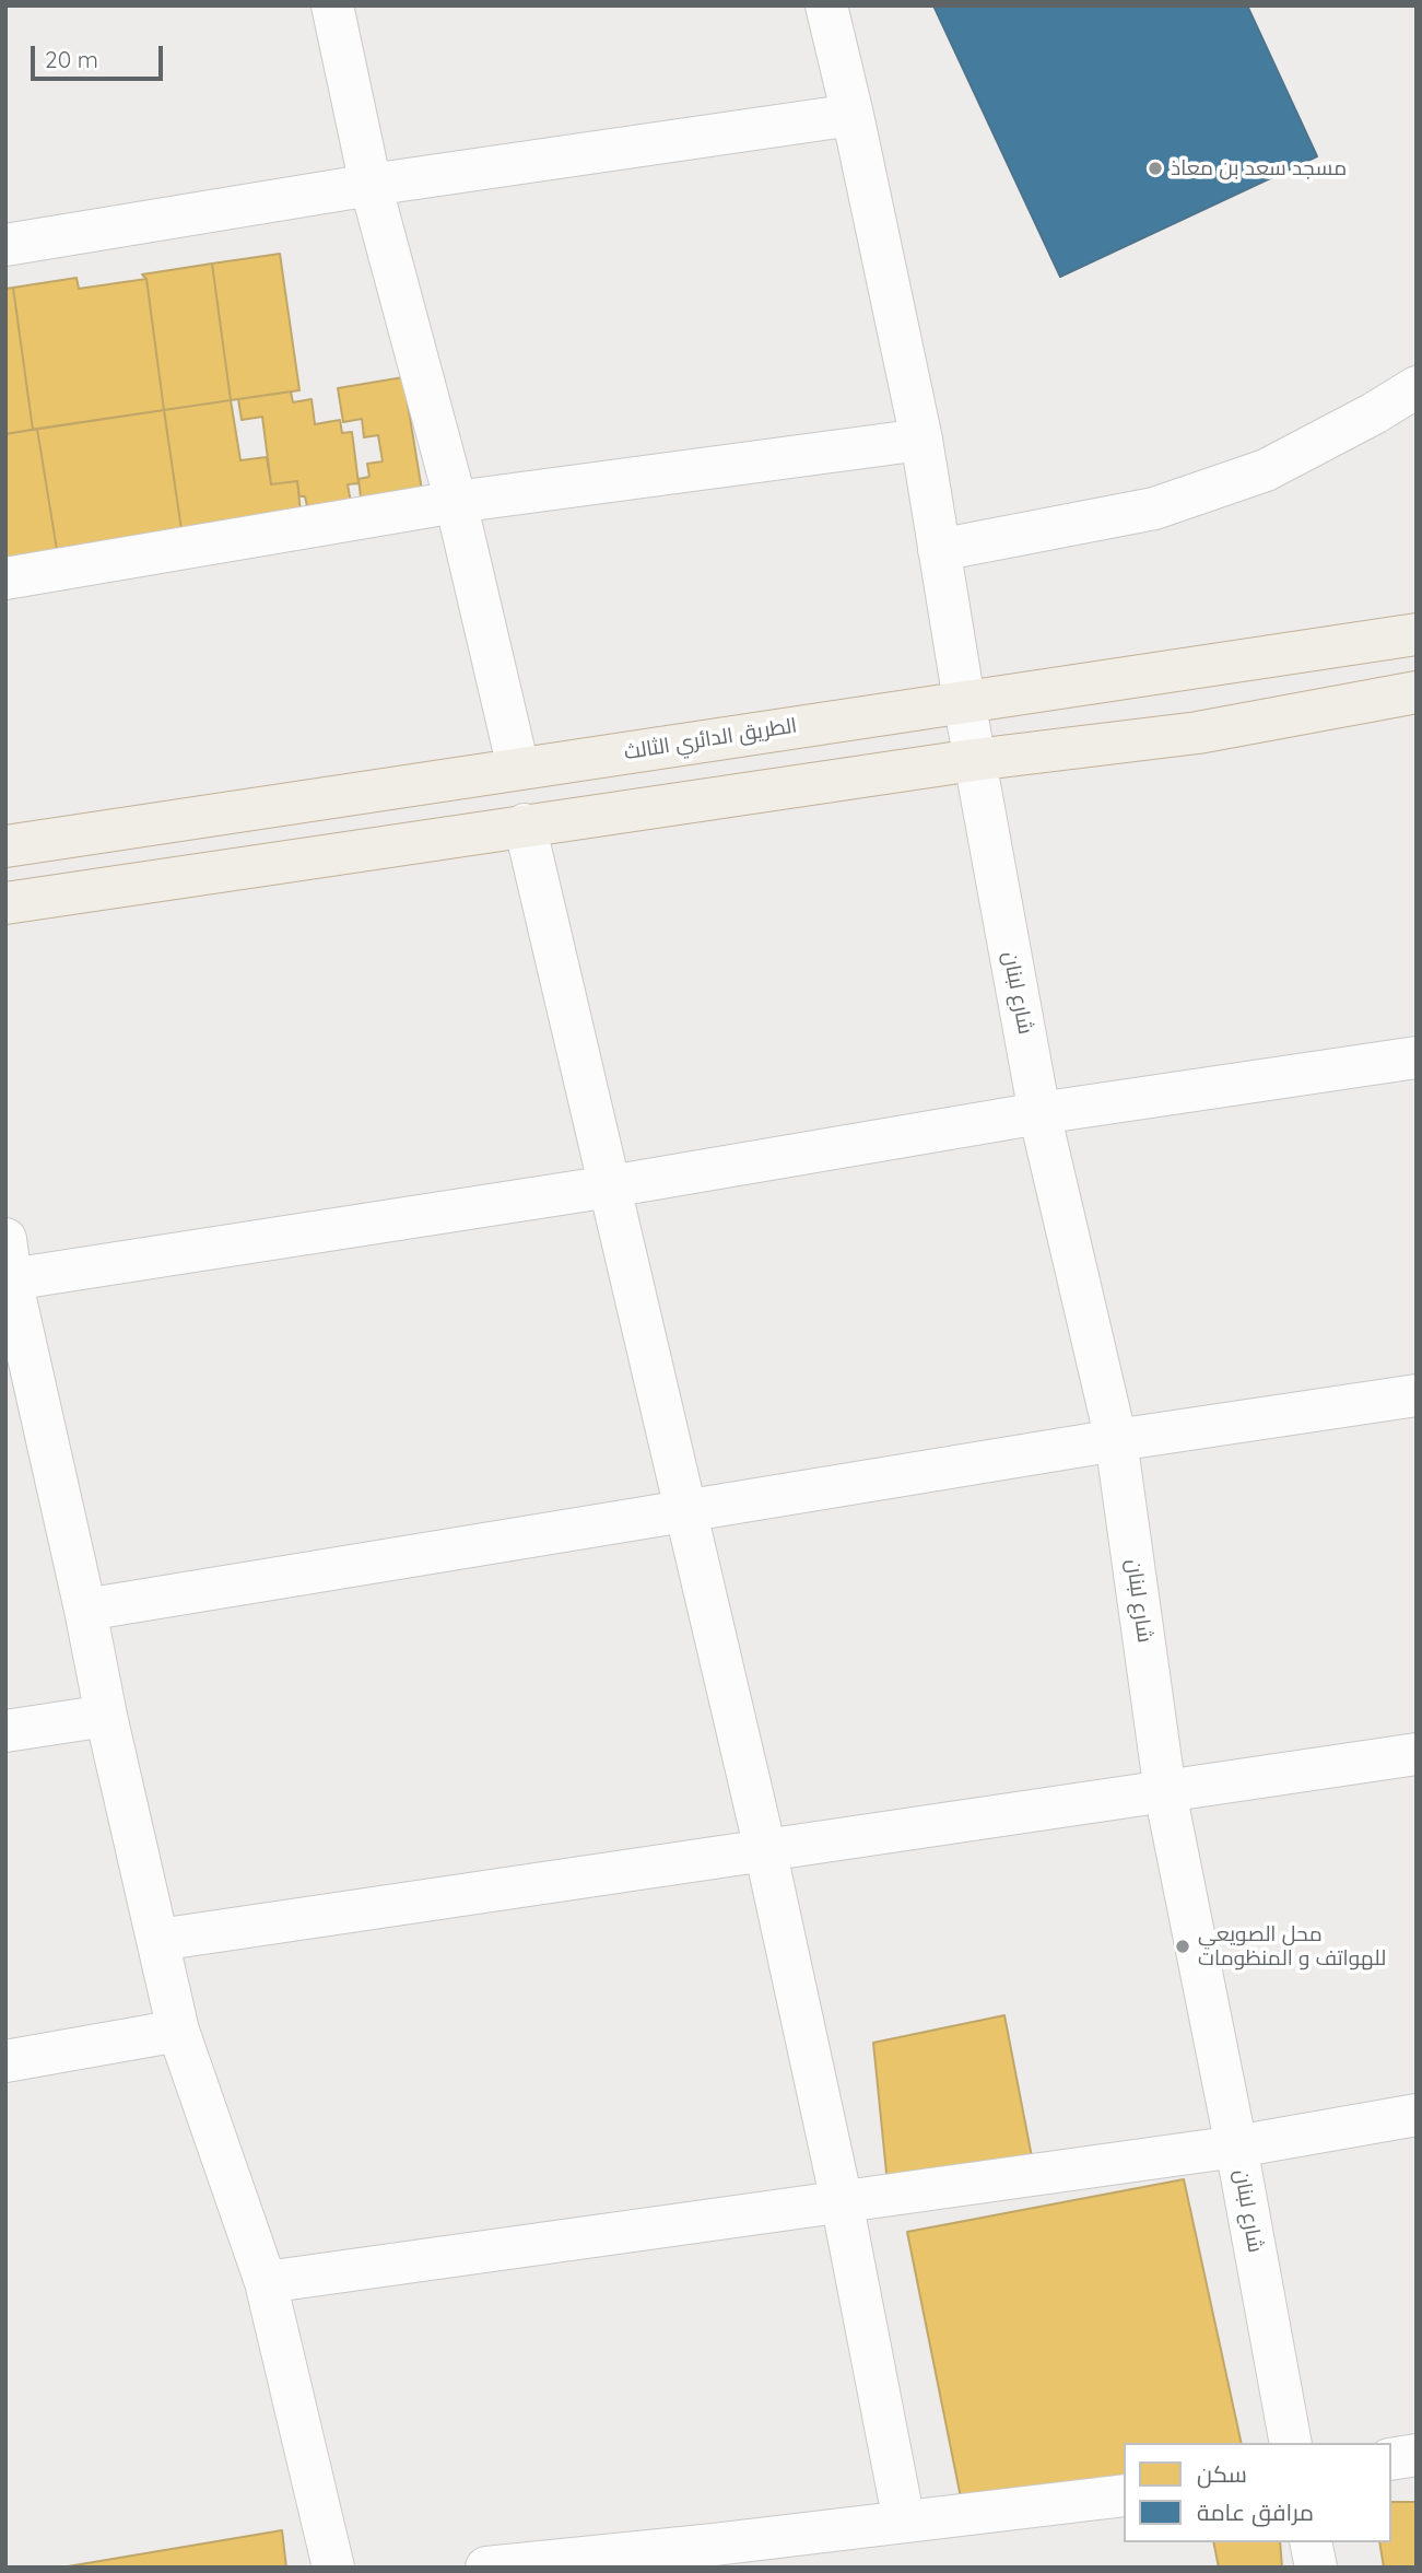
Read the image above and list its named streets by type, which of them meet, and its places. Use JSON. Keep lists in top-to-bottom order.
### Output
{
  "streets": {
    "highway": ["الطريق الدائري الثالث"],
    "street": ["شارع لبنان"]
  },
  "crossings": [
    ["الطريق الدائري الثالث", "شارع لبنان"]
  ],
  "places": ["مسجد سعد بن معاذ", "محل الصويعي للهواتف و المنظومات"],
  "legend": ["سكن", "مرافق عامة"],
  "scale_bar": "20 m"
}
